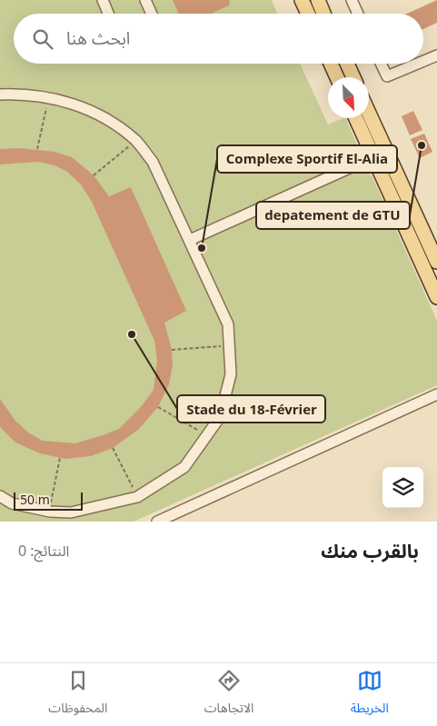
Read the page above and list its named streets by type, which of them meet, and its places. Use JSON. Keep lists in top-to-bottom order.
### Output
{
  "places": ["depatement de GTU", "Complexe Sportif El-Alia", "Stade du 18-Février"],
  "scale_bar": "50 m",
  "north": "bottom right",
  "page": {
    "search": "ابحث هنا",
    "scale": "50 m",
    "heading": ["بالقرب منك", "النتائج: 0"],
    "nav": ["الخريطة", "الاتجاهات", "المحفوظات"]
  }
}
